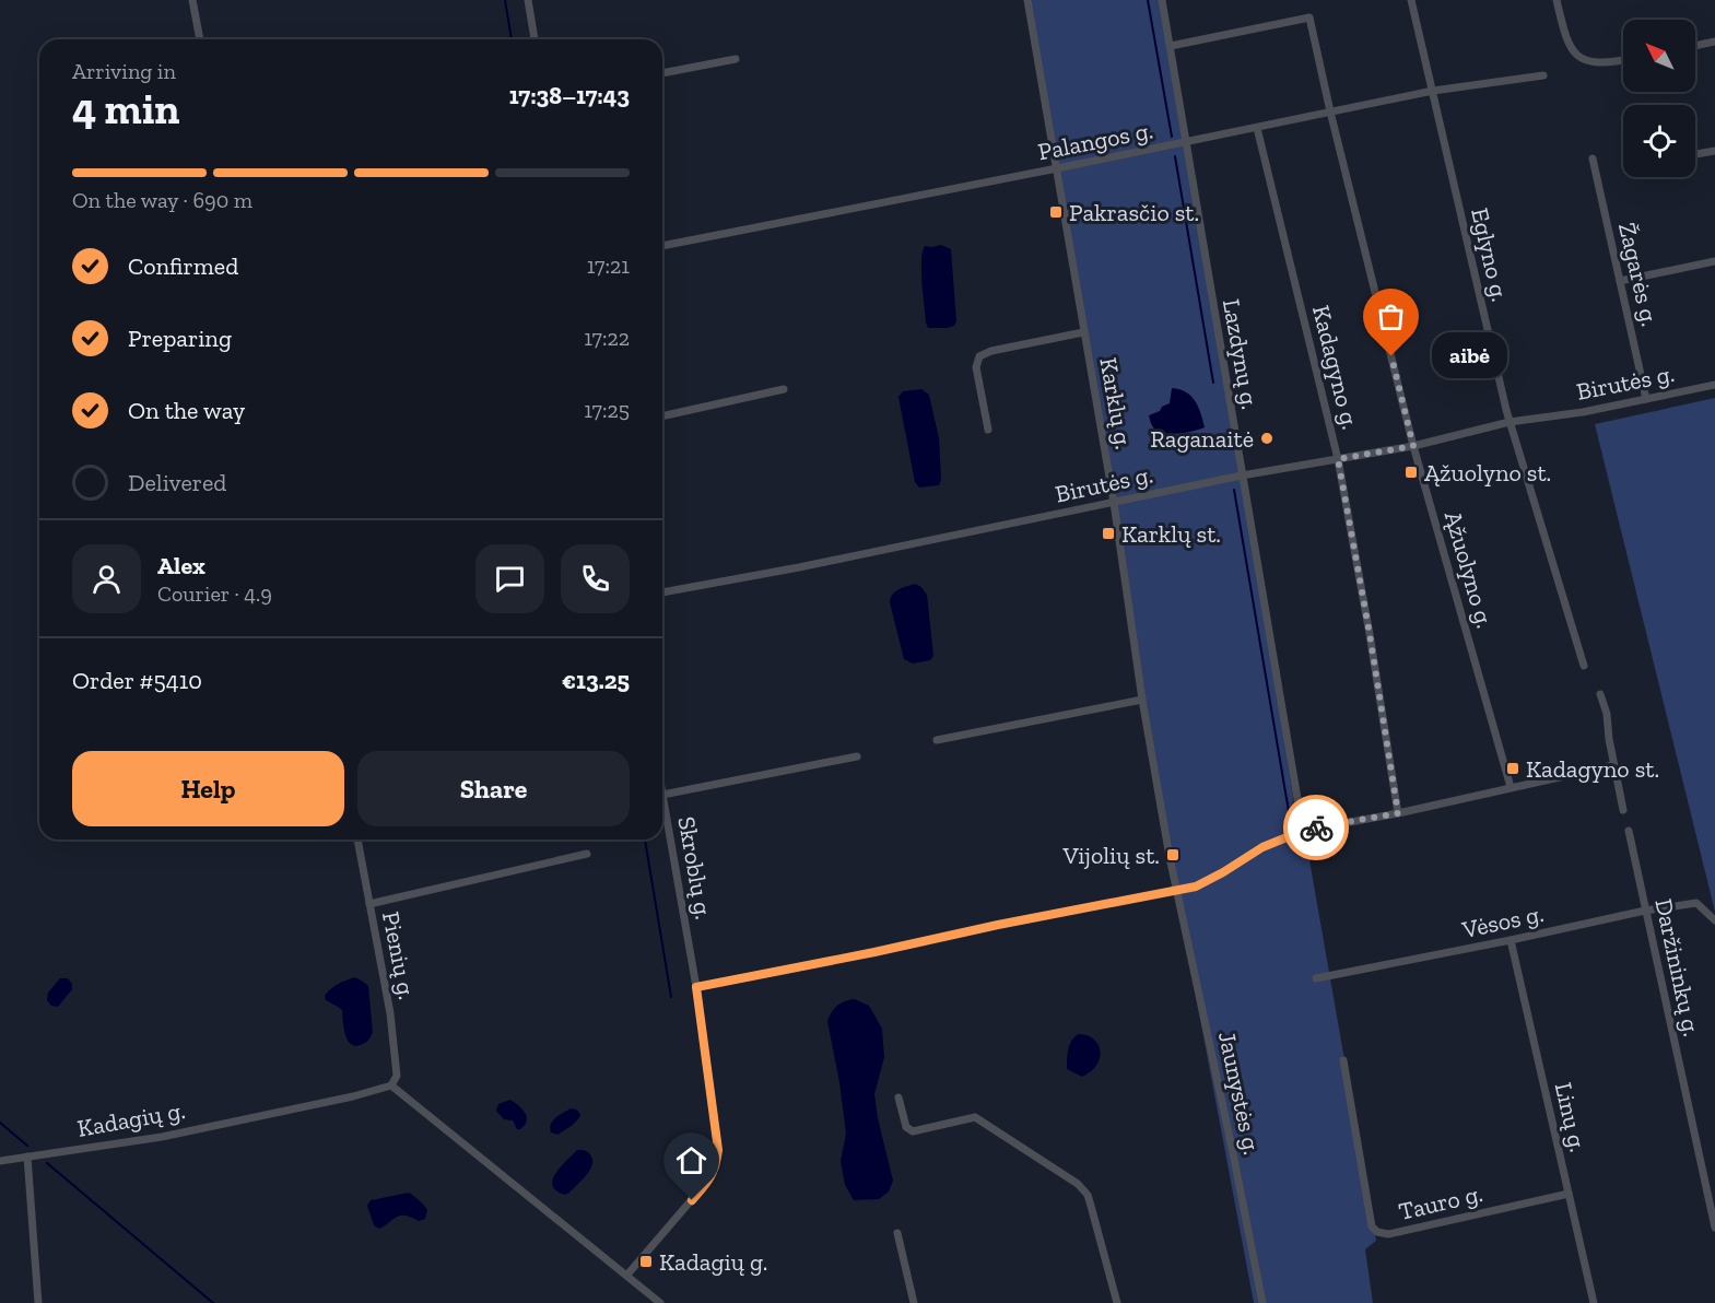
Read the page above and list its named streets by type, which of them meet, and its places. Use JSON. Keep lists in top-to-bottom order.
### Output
{
  "streets": {
    "street": [
      "Palangos g.",
      "Eglyno g.",
      "Žagarės g.",
      "Lazdynų g.",
      "Kadagyno g.",
      "Birutės g.",
      "Karklų g.",
      "Ąžuolyno g.",
      "Skroblų g.",
      "Vėsos g.",
      "Pienių g.",
      "Daržininkų g.",
      "Jaunystės g.",
      "Linų g.",
      "Kadagių g.",
      "Tauro g."
    ]
  },
  "crossings": [
    ["Palangos g.", "Eglyno g."],
    ["Palangos g.", "Lazdynų g."],
    ["Palangos g.", "Kadagyno g."],
    ["Palangos g.", "Karklų g."],
    ["Palangos g.", "Ąžuolyno g."],
    ["Eglyno g.", "Birutės g."],
    ["Žagarės g.", "Birutės g."],
    ["Lazdynų g.", "Birutės g."],
    ["Lazdynų g.", "Ąžuolyno g."],
    ["Kadagyno g.", "Birutės g."],
    ["Birutės g.", "Karklų g."],
    ["Birutės g.", "Ąžuolyno g."],
    ["Karklų g.", "Jaunystės g."],
    ["Vėsos g.", "Daržininkų g."],
    ["Vėsos g.", "Linų g."],
    ["Pienių g.", "Kadagių g."],
    ["Linų g.", "Tauro g."]
  ],
  "places": {
    "transit": [
      "Pakrasčio st.",
      "Ąžuolyno st.",
      "Karklų st.",
      "Kadagyno st.",
      "Vijolių st.",
      "Kadagių g."
    ],
    "other": ["aibė", "Raganaitė"]
  },
  "north": "top left",
  "page": {
    "heading": ["4 min", "Arriving in", "17:38–17:43"],
    "panel": [
      "Alex",
      "Courier · 4.9",
      "Order #5410",
      "€13.25"
    ],
    "bar": "On the way · 690 m",
    "list": [
      ["Confirmed", "17:21"],
      ["Preparing", "17:22"],
      ["On the way", "17:25"],
      "Delivered"
    ],
    "bubble": "aibė",
    "buttons": ["Help", "Share"]
  }
}
